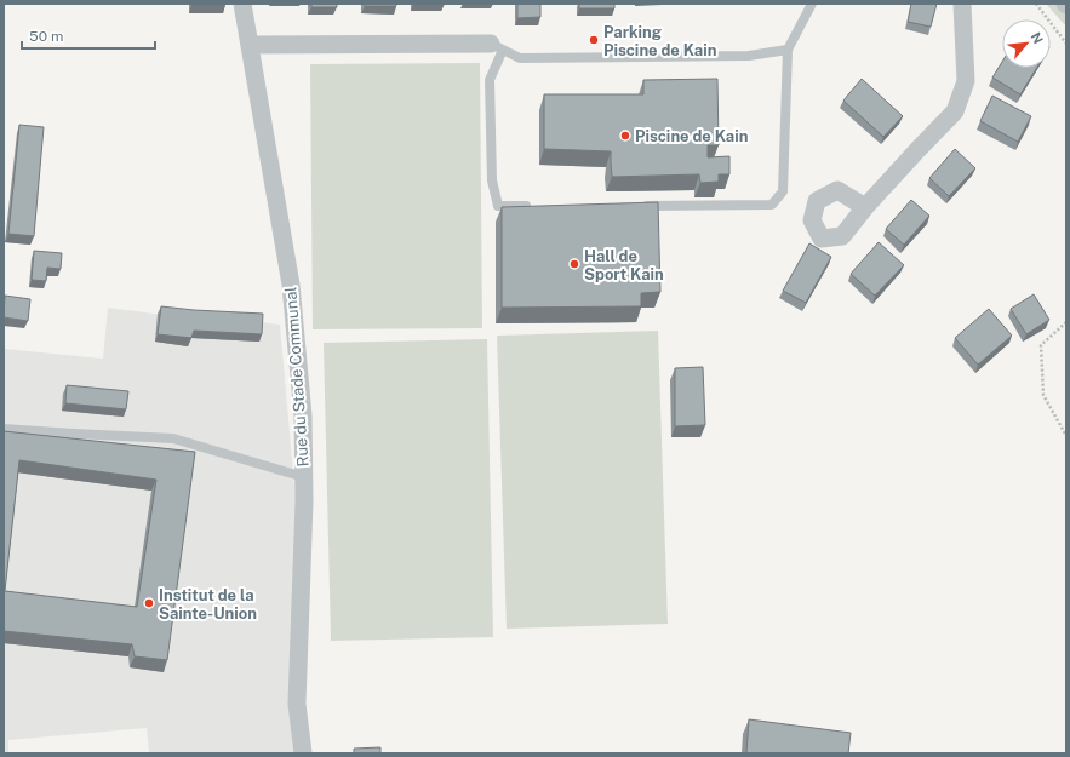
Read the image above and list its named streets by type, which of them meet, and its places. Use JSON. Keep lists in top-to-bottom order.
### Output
{
  "streets": {
    "street": ["Rue du Stade Communal"]
  },
  "places": [
    "Parking Piscine de Kain",
    "Piscine de Kain",
    "Hall de Sport Kain",
    "Institut de la Sainte-Union"
  ],
  "scale_bar": "50 m",
  "north": "top right"
}
